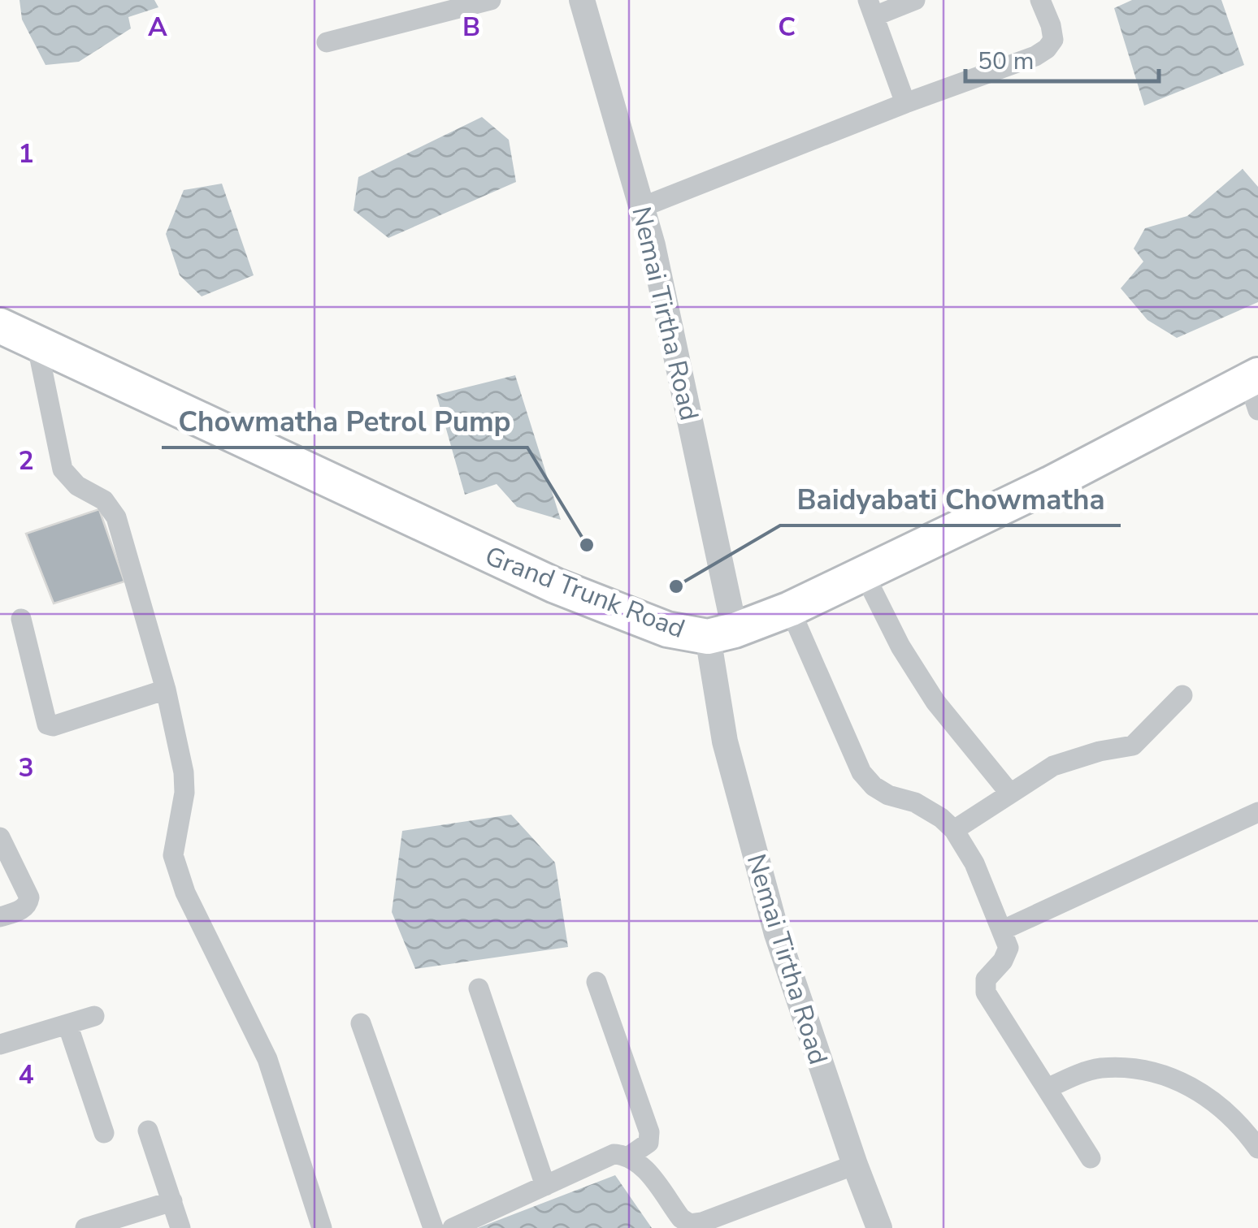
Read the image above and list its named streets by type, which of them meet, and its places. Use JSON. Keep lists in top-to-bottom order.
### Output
{
  "streets": {
    "main road": ["Grand Trunk Road"],
    "street": ["Nemai Tirtha Road"]
  },
  "crossings": [
    ["Nemai Tirtha Road", "Grand Trunk Road"]
  ],
  "places": ["Chowmatha Petrol Pump", "Baidyabati Chowmatha"],
  "scale_bar": "50 m",
  "grid": {
    "columns": ["A", "B", "C"],
    "rows": [
      "1",
      "2",
      "3",
      "4"
    ]
  }
}
